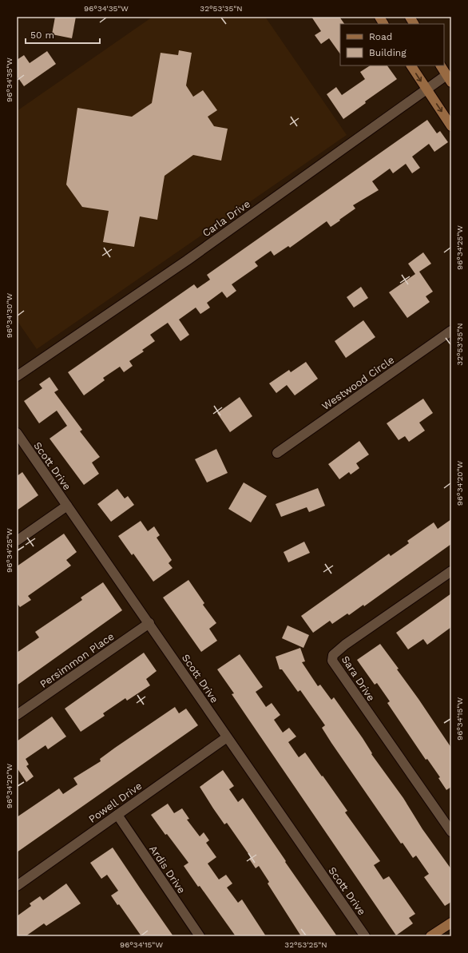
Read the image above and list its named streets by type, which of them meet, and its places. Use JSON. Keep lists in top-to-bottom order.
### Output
{
  "streets": {
    "street": [
      "Carla Drive",
      "Westwood Circle",
      "Scott Drive",
      "Persimmon Place",
      "Sara Drive",
      "Powell Drive",
      "Ardis Drive"
    ]
  },
  "crossings": [
    ["Scott Drive", "Persimmon Place"],
    ["Scott Drive", "Powell Drive"],
    ["Powell Drive", "Ardis Drive"]
  ],
  "legend": ["Road", "Building"],
  "scale_bar": "50 m",
  "coordinates": [
    "96°34'35\"W",
    "32°53'35\"N",
    "96°34'25\"W",
    "96°34'30\"W",
    "96°34'20\"W",
    "96°34'15\"W",
    "32°53'25\"N"
  ]
}
